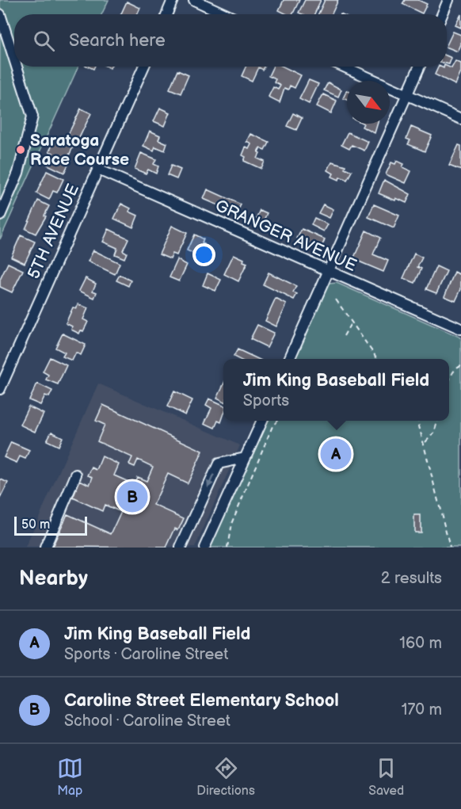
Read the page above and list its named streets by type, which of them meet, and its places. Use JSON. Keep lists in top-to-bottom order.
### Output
{
  "streets": {
    "street": ["5TH AVENUE", "GRANGER AVENUE"]
  },
  "crossings": [
    ["5TH AVENUE", "GRANGER AVENUE"]
  ],
  "places": ["Saratoga Race Course"],
  "scale_bar": "50 m",
  "north": "bottom right",
  "page": {
    "search": "Search here",
    "popup": ["Jim King Baseball Field", "Sports"],
    "pins": ["A", "B"],
    "scale": "50 m",
    "heading": ["Nearby", "2 results"],
    "list": [
      {
        "mark": "A",
        "name": "Jim King Baseball Field",
        "note": "Sports · Caroline Street",
        "value": "160 m"
      },
      {
        "mark": "B",
        "name": "Caroline Street Elementary School",
        "note": "School · Caroline Street",
        "value": "170 m"
      }
    ],
    "nav": ["Map", "Directions", "Saved"]
  }
}
